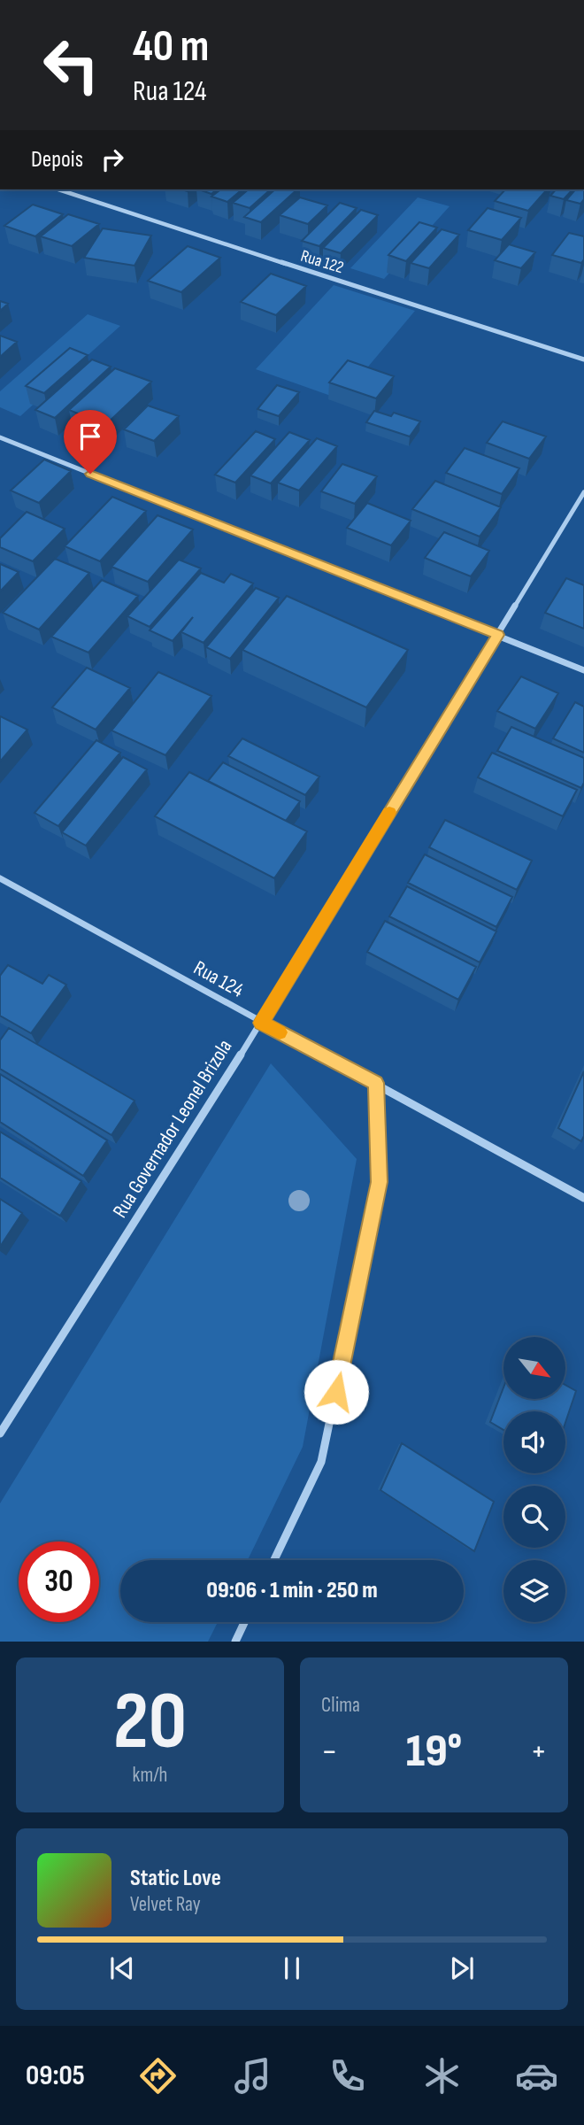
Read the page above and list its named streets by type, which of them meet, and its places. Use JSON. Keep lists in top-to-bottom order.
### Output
{
  "streets": {
    "street": ["Rua 122", "Rua 124", "Rua Governador Leonel Brizola"]
  },
  "crossings": [
    ["Rua 124", "Rua Governador Leonel Brizola"]
  ],
  "north": "bottom right",
  "page": {
    "turn": ["40 m", "Rua 124"],
    "then": "Depois",
    "limit": "30",
    "trip": "09:06 · 1 min · 250 m",
    "tile": [
      ["20", "km/h"],
      "Clima"
    ],
    "heat": ["−", "19°", "+"],
    "song": ["Static Love", "Velvet Ray"],
    "tabs": "09:05"
  }
}
